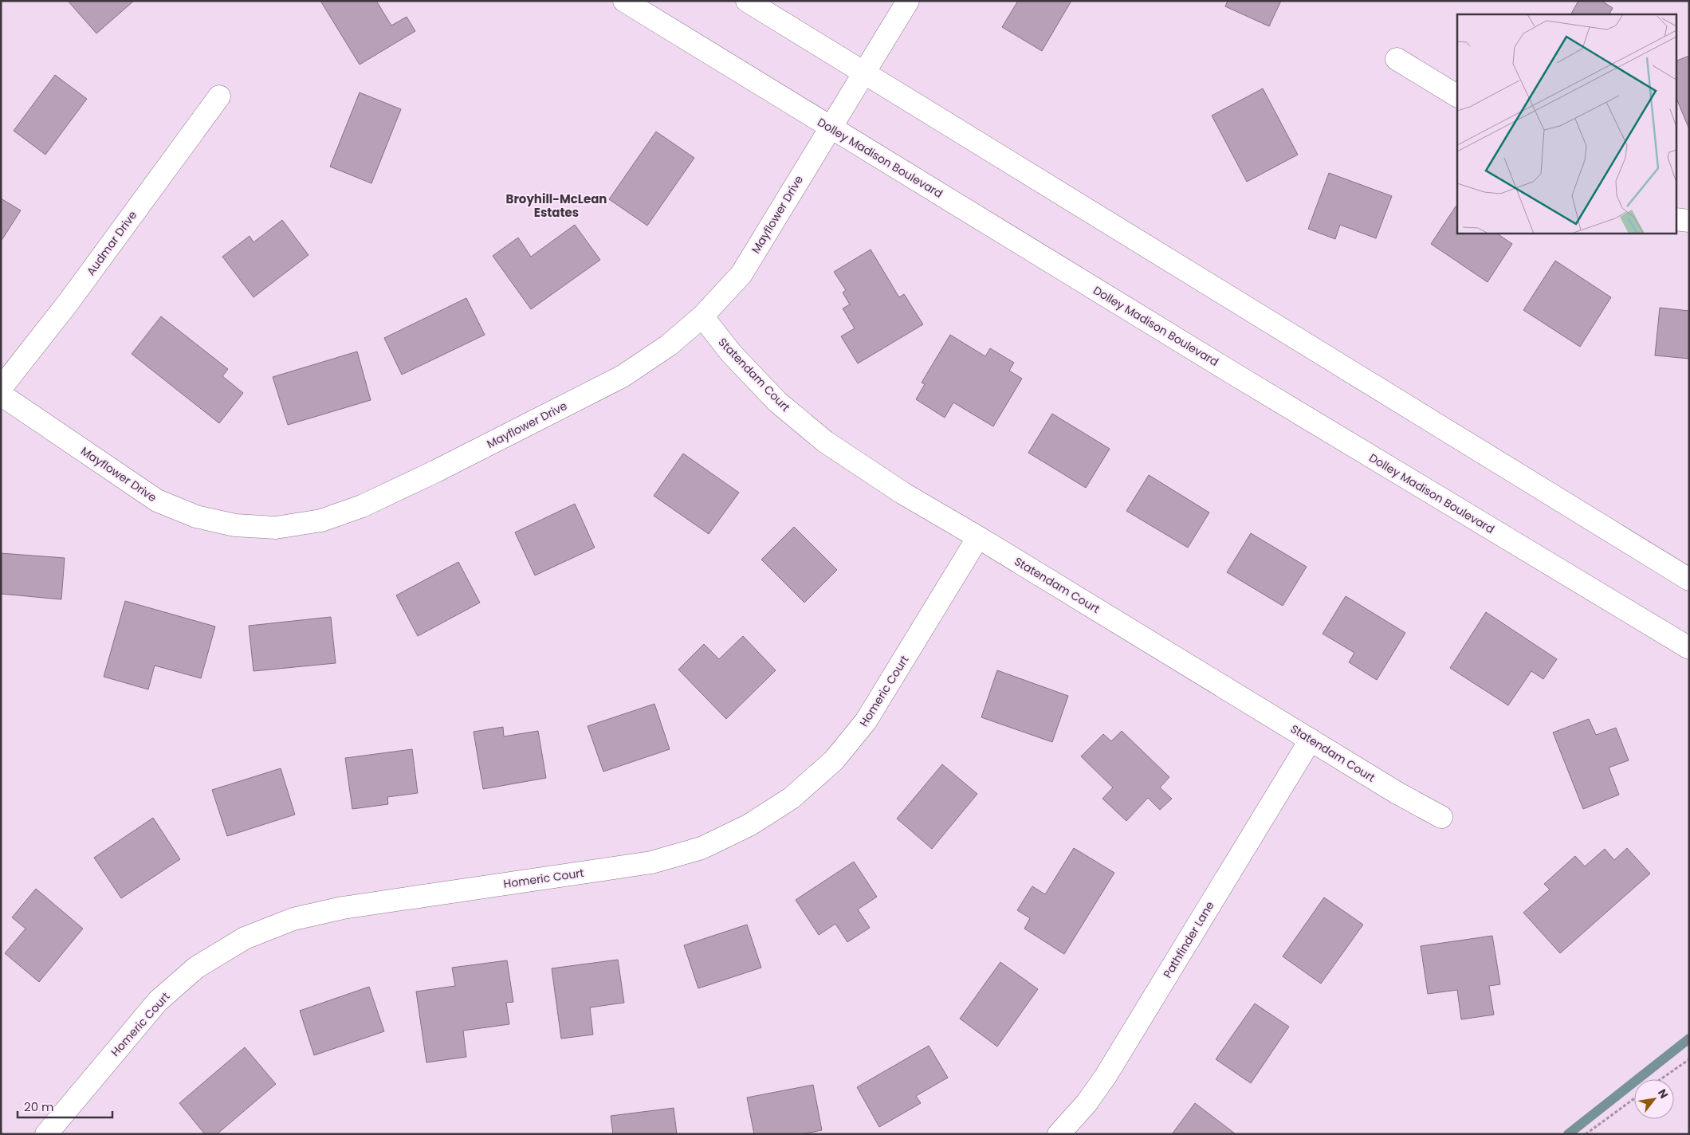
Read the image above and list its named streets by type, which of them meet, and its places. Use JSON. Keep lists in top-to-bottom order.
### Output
{
  "streets": {
    "street": [
      "Dolley Madison Boulevard",
      "Mayflower Drive",
      "Audmar Drive",
      "Statendam Court",
      "Homeric Court",
      "Pathfinder Lane"
    ]
  },
  "crossings": [
    ["Dolley Madison Boulevard", "Mayflower Drive"],
    ["Mayflower Drive", "Statendam Court"],
    ["Statendam Court", "Homeric Court"],
    ["Statendam Court", "Pathfinder Lane"]
  ],
  "districts": ["Broyhill-McLean Estates"],
  "scale_bar": "20 m",
  "north": "top right"
}
